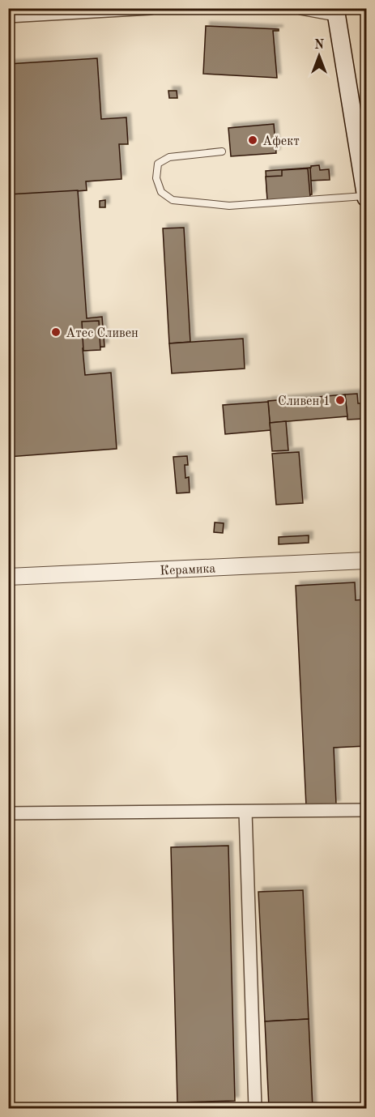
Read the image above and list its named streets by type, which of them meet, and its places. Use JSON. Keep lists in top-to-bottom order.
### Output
{
  "streets": {
    "street": ["Керамика"]
  },
  "places": ["Афект", "Атес Сливен", "Сливен 1"],
  "north": "top"
}
